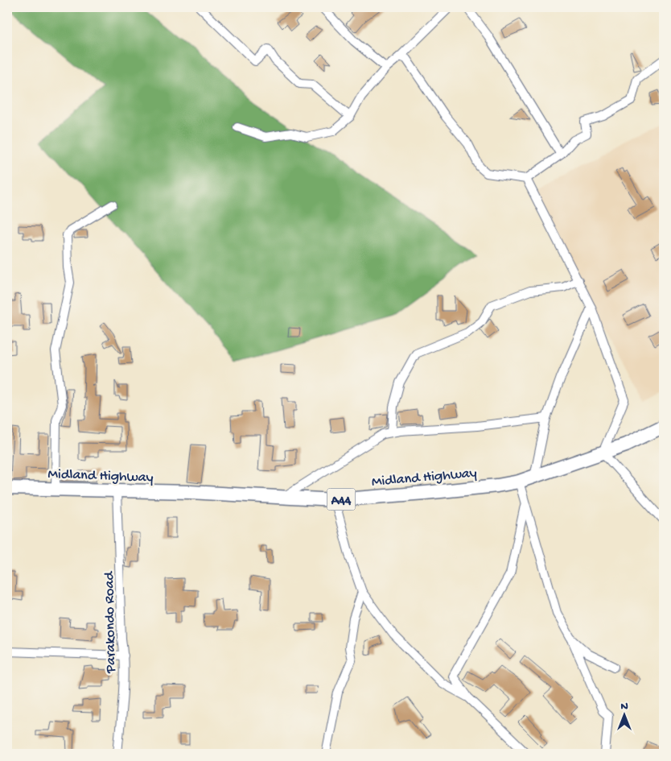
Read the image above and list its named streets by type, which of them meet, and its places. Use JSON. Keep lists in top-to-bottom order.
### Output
{
  "streets": {
    "main road": ["Midland Highway", "A44"],
    "street": ["Parakondo Road"]
  },
  "crossings": [
    ["Midland Highway", "Parakondo Road"]
  ],
  "north": "top"
}
